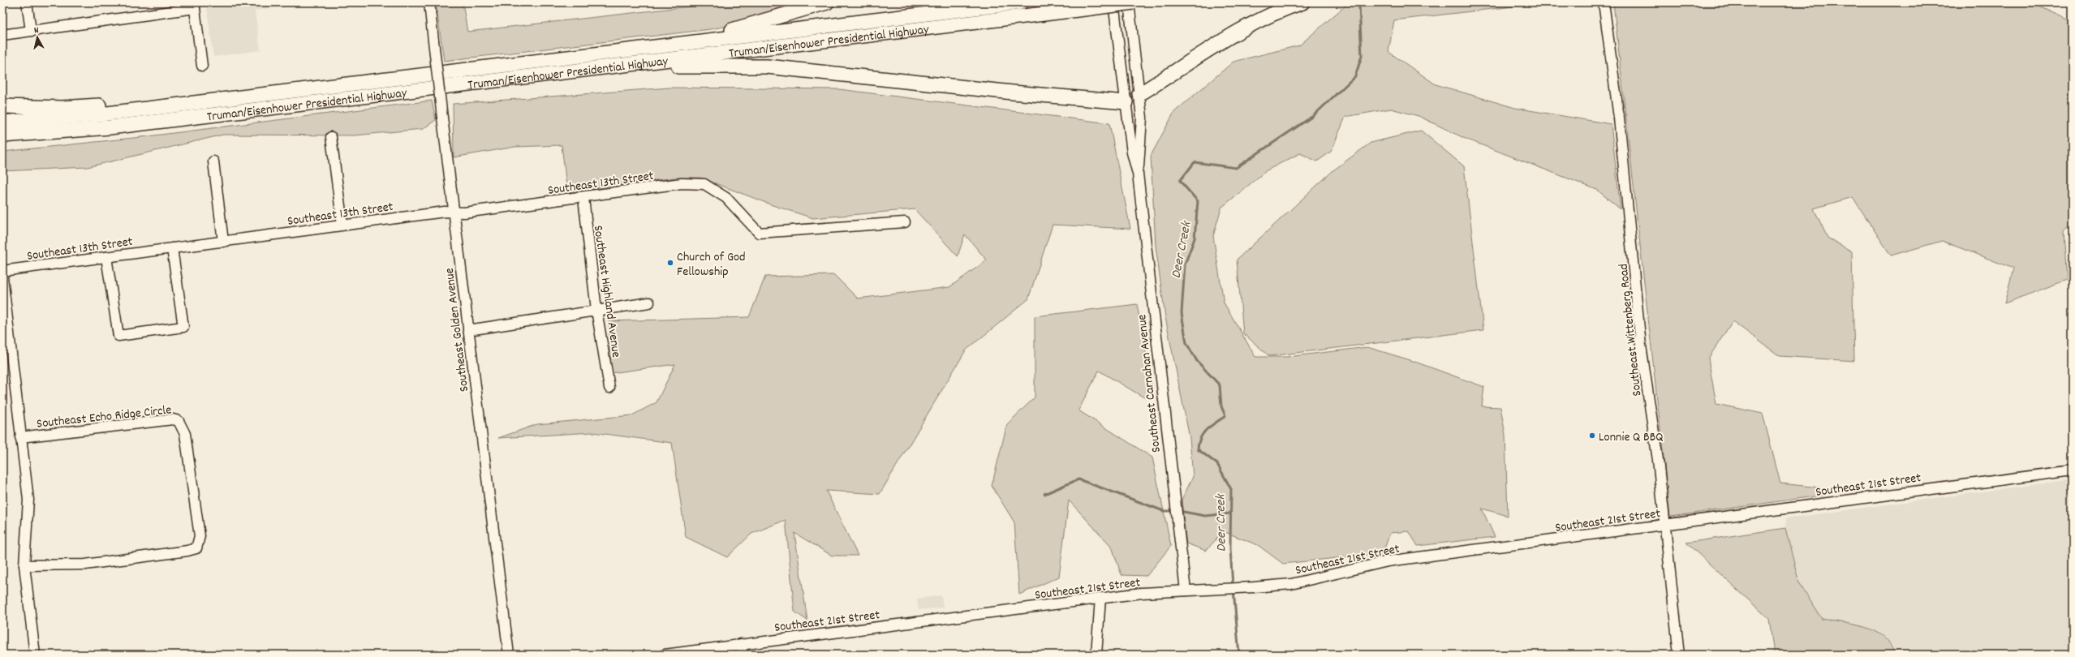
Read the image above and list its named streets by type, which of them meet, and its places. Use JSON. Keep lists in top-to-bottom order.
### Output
{
  "streets": {
    "highway": ["Truman/Eisenhower Presidential Highway"],
    "street": [
      "Southeast 13th Street",
      "Southeast Highland Avenue",
      "Southeast Golden Avenue",
      "Southeast Wittenberg Road",
      "Southeast Carnahan Avenue",
      "Southeast Echo Ridge Circle",
      "Southeast 21st Street"
    ]
  },
  "crossings": [
    ["Southeast 13th Street", "Southeast Highland Avenue"],
    ["Southeast 13th Street", "Southeast Golden Avenue"],
    ["Southeast Wittenberg Road", "Southeast 21st Street"],
    ["Southeast Carnahan Avenue", "Southeast 21st Street"]
  ],
  "water": ["Deer Creek"],
  "places": ["Church of God Fellowship", "Lonnie Q BBQ"],
  "north": "top"
}
